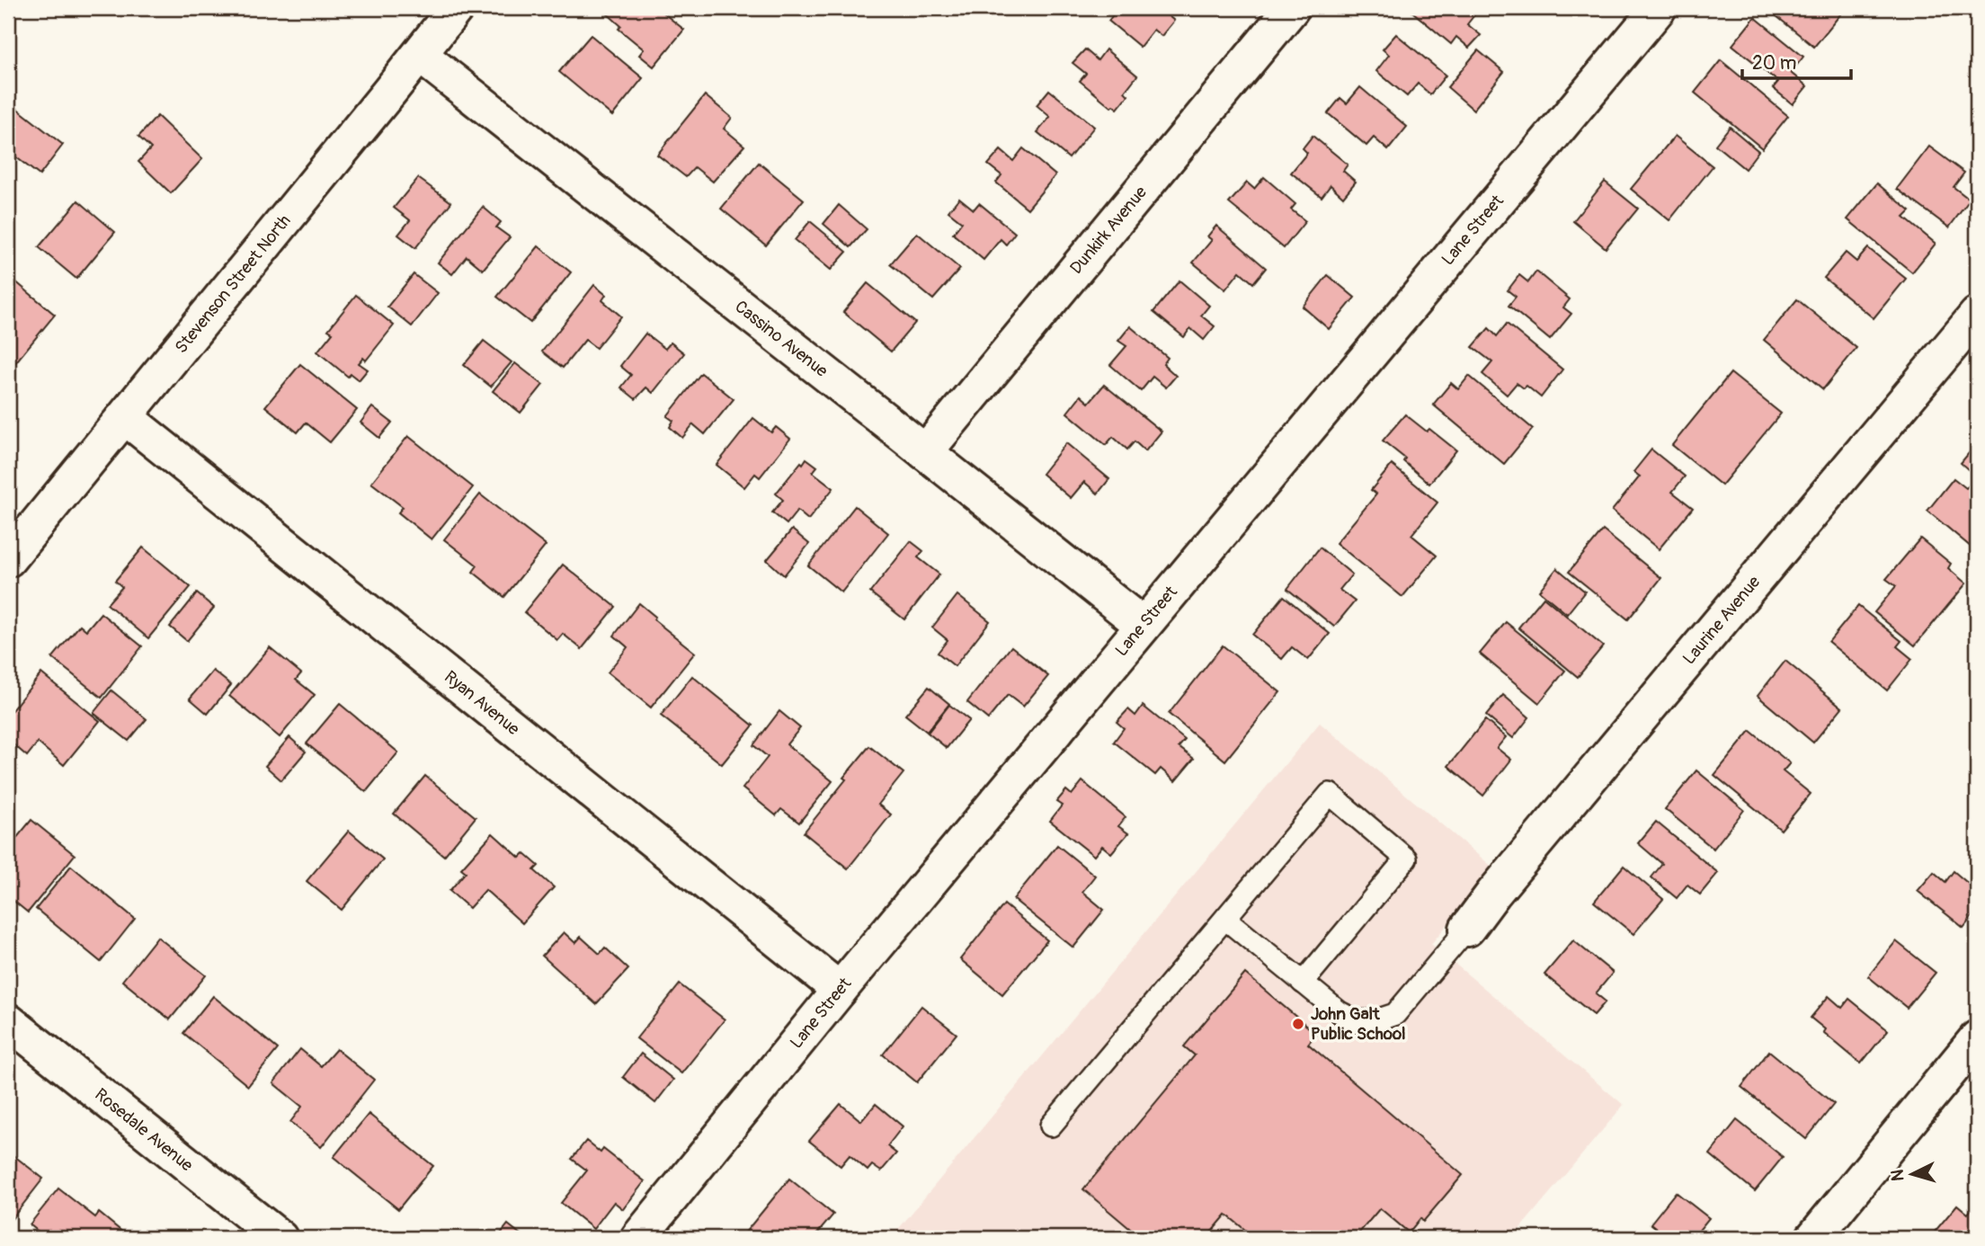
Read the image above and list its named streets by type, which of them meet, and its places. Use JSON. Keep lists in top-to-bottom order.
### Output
{
  "streets": {
    "street": [
      "Dunkirk Avenue",
      "Lane Street",
      "Stevenson Street North",
      "Cassino Avenue",
      "Laurine Avenue",
      "Ryan Avenue",
      "Rosedale Avenue"
    ]
  },
  "crossings": [
    ["Dunkirk Avenue", "Cassino Avenue"],
    ["Lane Street", "Cassino Avenue"],
    ["Lane Street", "Ryan Avenue"],
    ["Stevenson Street North", "Cassino Avenue"],
    ["Stevenson Street North", "Ryan Avenue"]
  ],
  "places": ["John Galt Public School"],
  "scale_bar": "20 m",
  "north": "left"
}
